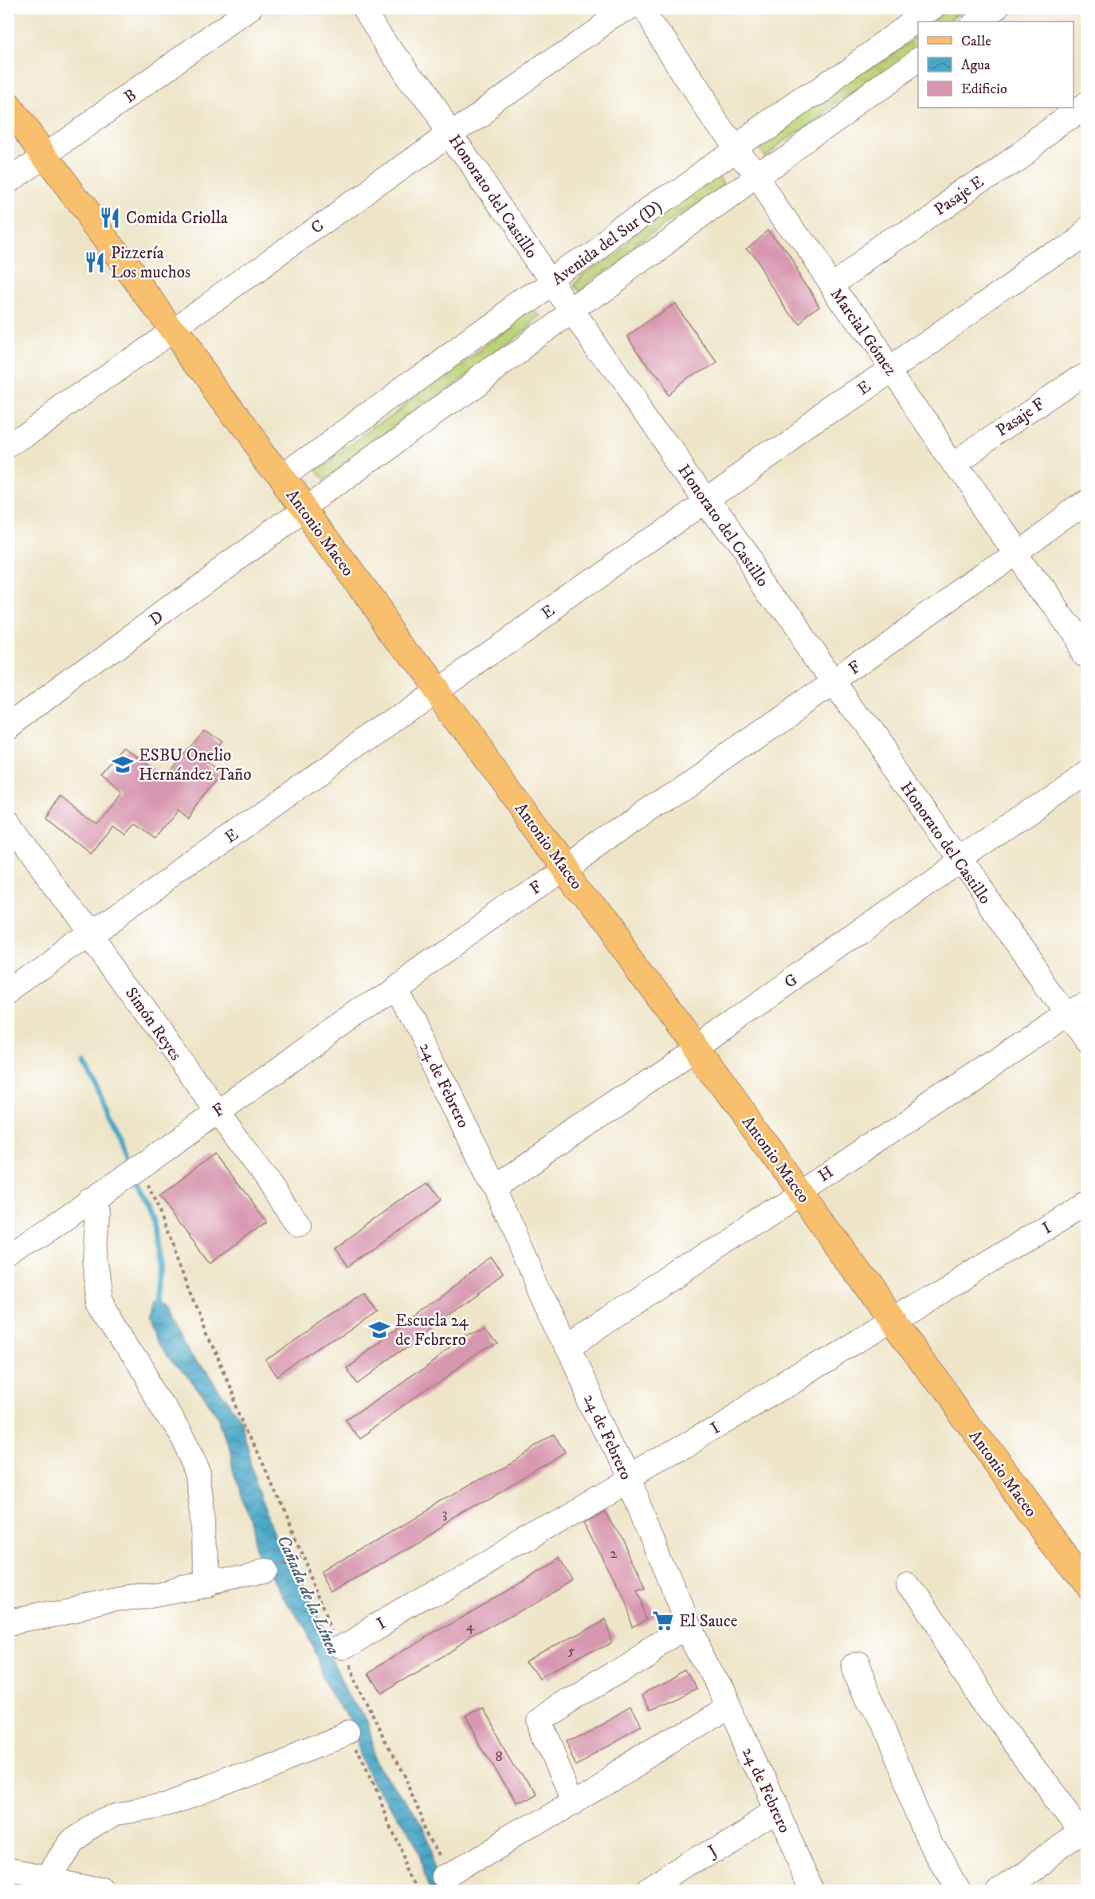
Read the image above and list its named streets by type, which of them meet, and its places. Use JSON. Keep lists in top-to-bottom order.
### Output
{
  "streets": {
    "main road": ["Antonio Maceo"],
    "street": [
      "B",
      "Pasaje E",
      "Honorato del Castillo",
      "C",
      "Avenida del Sur (D)",
      "Marcial Gómez",
      "E",
      "Pasaje F",
      "D",
      "F",
      "G",
      "Simón Reyes",
      "24 de Febrero",
      "H",
      "I",
      "J"
    ]
  },
  "crossings": [
    ["B", "Antonio Maceo"],
    ["Pasaje E", "Marcial Gómez"],
    ["Honorato del Castillo", "C"],
    ["Honorato del Castillo", "Avenida del Sur (D)"],
    ["Honorato del Castillo", "E"],
    ["Honorato del Castillo", "F"],
    ["Honorato del Castillo", "G"],
    ["Honorato del Castillo", "H"],
    ["C", "Antonio Maceo"],
    ["Avenida del Sur (D)", "Marcial Gómez"],
    ["Avenida del Sur (D)", "Antonio Maceo"],
    ["Marcial Gómez", "E"],
    ["Marcial Gómez", "Pasaje F"],
    ["Marcial Gómez", "F"],
    ["E", "Antonio Maceo"],
    ["E", "Simón Reyes"],
    ["Antonio Maceo", "D"],
    ["Antonio Maceo", "F"],
    ["Antonio Maceo", "G"],
    ["Antonio Maceo", "H"],
    ["Antonio Maceo", "I"],
    ["F", "Simón Reyes"],
    ["F", "24 de Febrero"],
    ["G", "24 de Febrero"],
    ["24 de Febrero", "H"],
    ["24 de Febrero", "I"],
    ["24 de Febrero", "J"]
  ],
  "water": ["Cañada de la Línea"],
  "places": {
    "restaurant": ["Comida Criolla", "Pizzería Los muchos"],
    "school or university": ["ESBU Onelio Hernández Taño", "Escuela 24 de Febrero"],
    "supermarket": ["El Sauce"]
  },
  "house_numbers": [
    "3",
    "2",
    "4",
    "5",
    "8"
  ],
  "legend": ["Calle", "Agua", "Edificio"]
}
